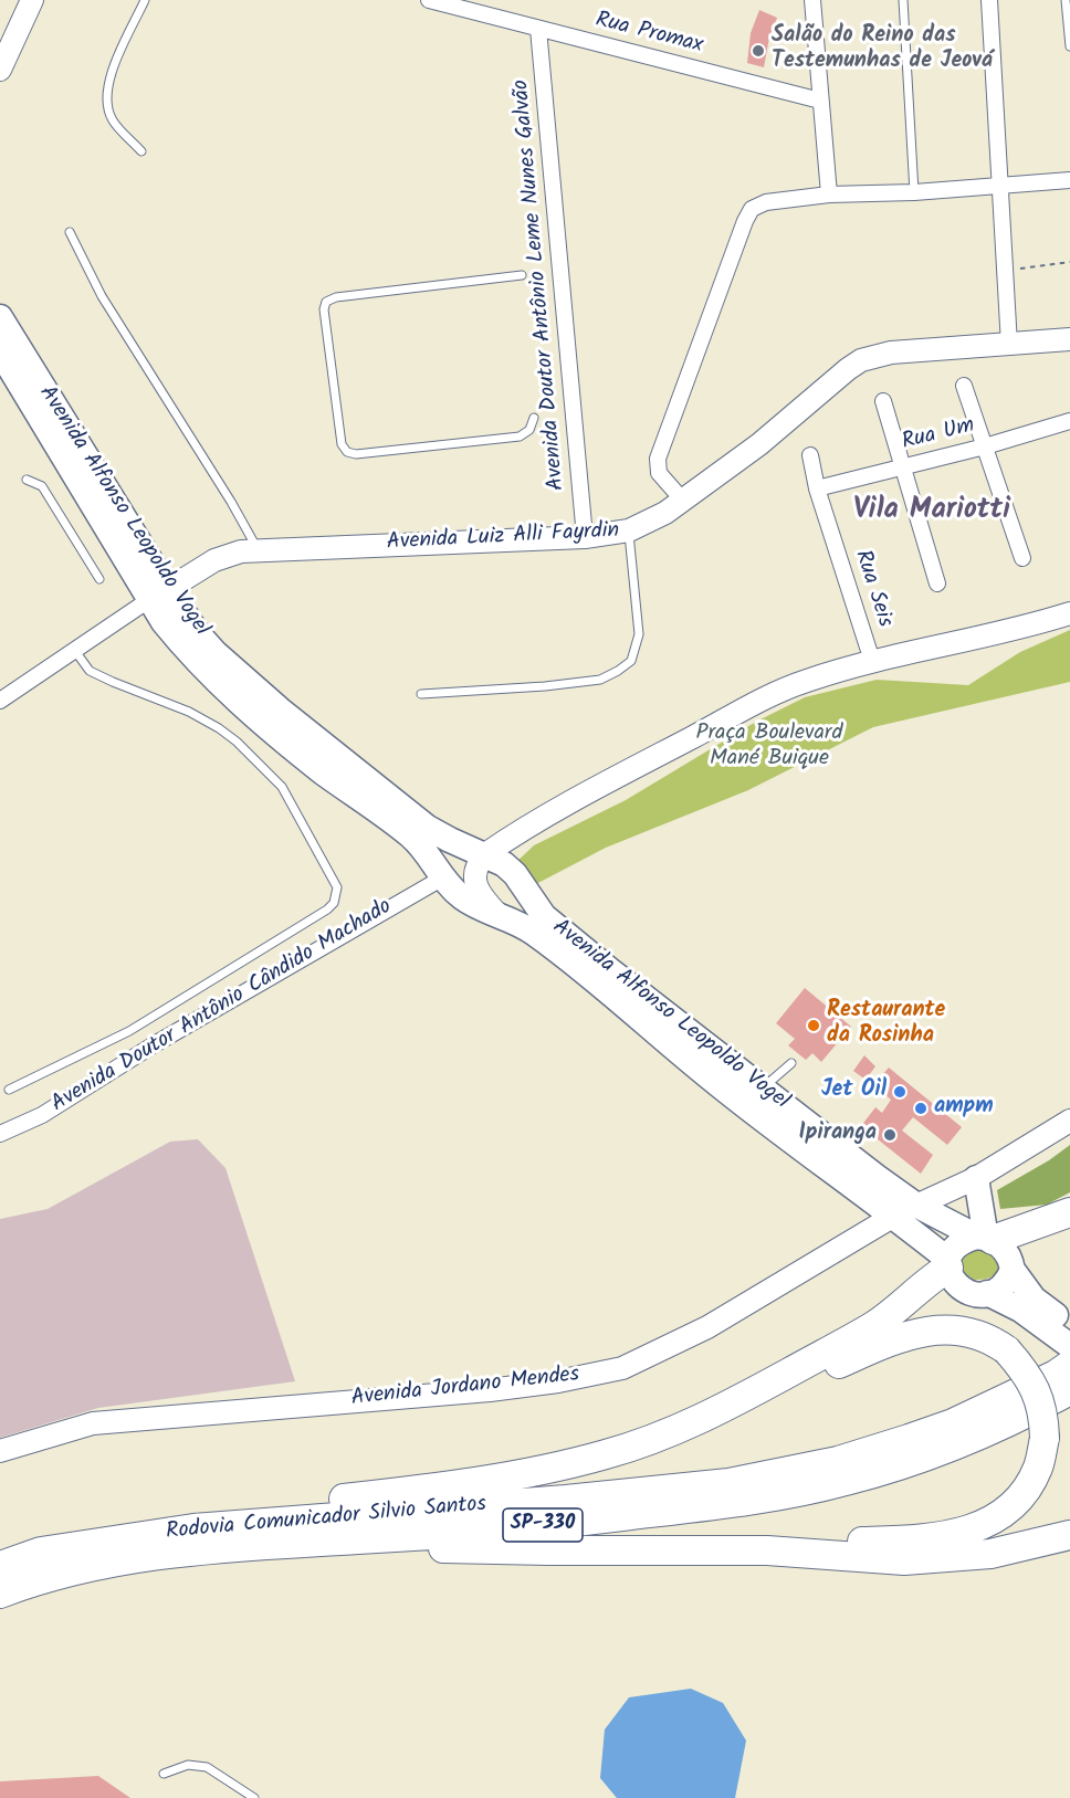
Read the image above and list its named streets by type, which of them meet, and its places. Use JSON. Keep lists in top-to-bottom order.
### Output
{
  "streets": {
    "highway": ["Rodovia Comunicador Silvio Santos", "SP-330"],
    "main road": ["Avenida Alfonso Leopoldo Vogel"],
    "street": [
      "Rua Promax",
      "Avenida Doutor Antônio Leme Nunes Galvão",
      "Rua Um",
      "Avenida Luiz Alli Fayrdin",
      "Rua Seis",
      "Avenida Doutor Antônio Cândido Machado",
      "Avenida Jordano Mendes"
    ]
  },
  "crossings": [
    ["Rua Promax", "Avenida Doutor Antônio Leme Nunes Galvão"],
    ["Avenida Doutor Antônio Leme Nunes Galvão", "Avenida Luiz Alli Fayrdin"],
    ["Rua Um", "Rua Seis"],
    ["Avenida Alfonso Leopoldo Vogel", "Avenida Luiz Alli Fayrdin"],
    ["Avenida Alfonso Leopoldo Vogel", "Avenida Doutor Antônio Cândido Machado"],
    ["Avenida Alfonso Leopoldo Vogel", "Avenida Jordano Mendes"]
  ],
  "districts": ["Vila Mariotti"],
  "parks": ["Praça Boulevard Mané Buique"],
  "places": [
    "Salão do Reino das Testemunhas de Jeová",
    "Restaurante da Rosinha",
    "Jet Oil",
    "ampm",
    "Ipiranga"
  ]
}
